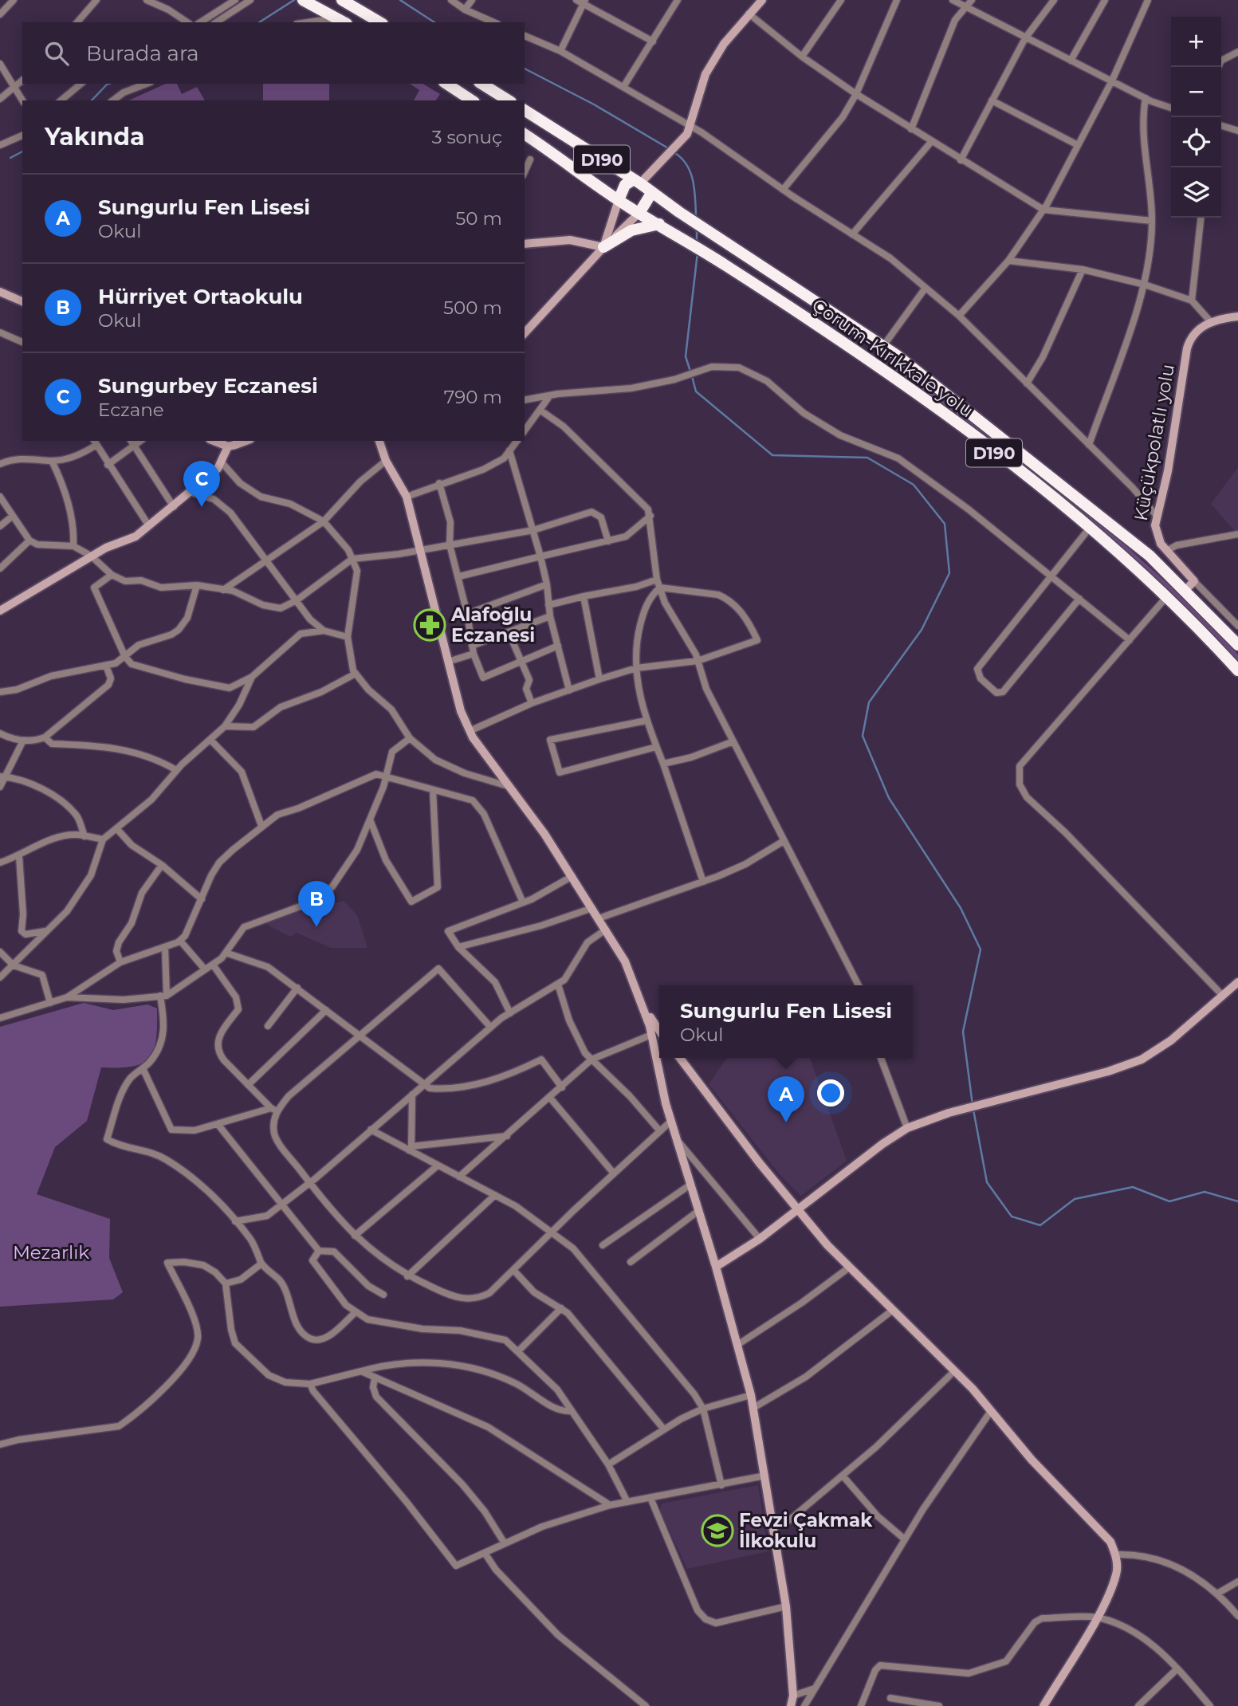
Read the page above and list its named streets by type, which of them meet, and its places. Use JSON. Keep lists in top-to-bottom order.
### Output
{
  "streets": {
    "highway": ["D190", "Çorum-Kırıkkale yolu"],
    "street": ["Küçükpolatlı yolu"]
  },
  "parks": ["Mezarlık"],
  "places": {
    "pharmacy": ["Alafoğlu Eczanesi"],
    "school or university": ["Fevzi Çakmak İlkokulu"]
  },
  "page": {
    "map_buttons": ["+", "−"],
    "search": "Burada ara",
    "heading": ["Yakında", "3 sonuç"],
    "list": [
      {
        "mark": "A",
        "name": "Sungurlu Fen Lisesi",
        "note": "Okul",
        "value": "50 m"
      },
      {
        "mark": "B",
        "name": "Hürriyet Ortaokulu",
        "note": "Okul",
        "value": "500 m"
      },
      {
        "mark": "C",
        "name": "Sungurbey Eczanesi",
        "note": "Eczane",
        "value": "790 m"
      }
    ],
    "pins": ["C", "B", "A"],
    "popup": ["Sungurlu Fen Lisesi", "Okul"]
  }
}
